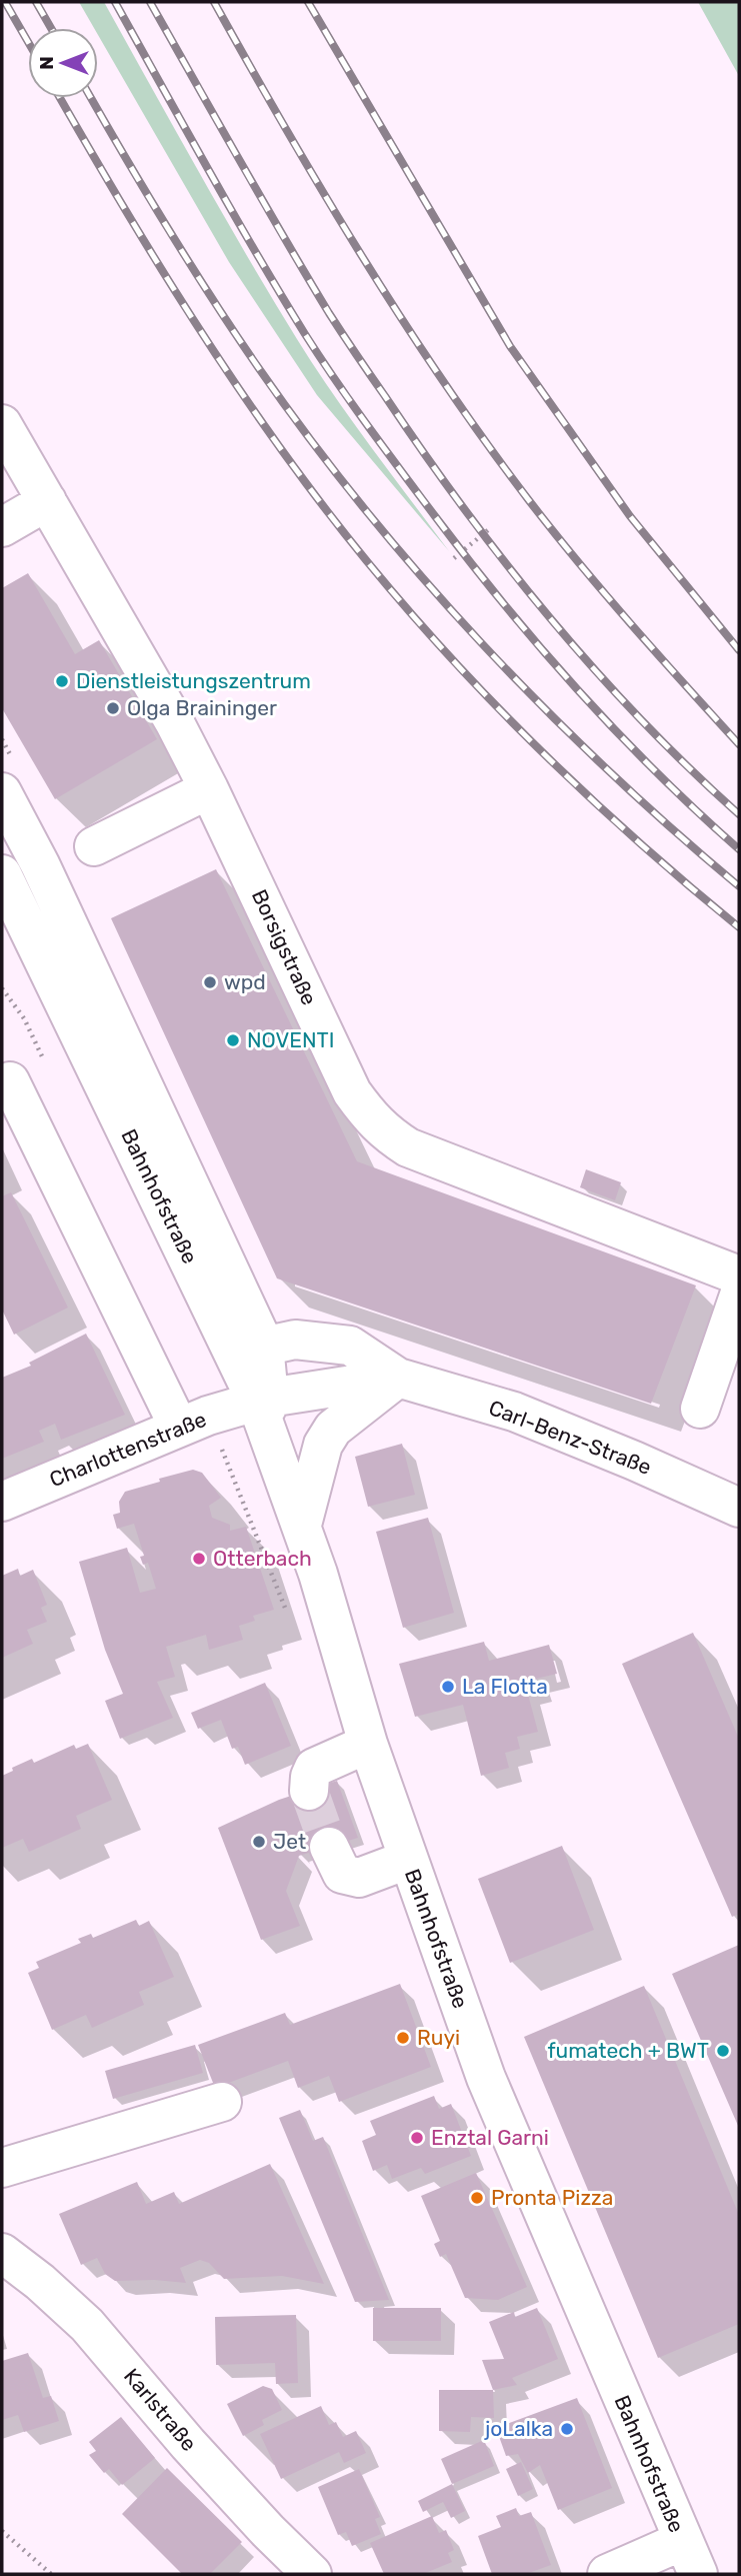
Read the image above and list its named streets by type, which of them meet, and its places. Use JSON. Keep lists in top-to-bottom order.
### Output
{
  "streets": {
    "street": [
      "Borsigstraße",
      "Bahnhofstraße",
      "Carl-Benz-Straße",
      "Charlottenstraße",
      "Karlstraße"
    ]
  },
  "crossings": [
    ["Bahnhofstraße", "Carl-Benz-Straße"],
    ["Bahnhofstraße", "Charlottenstraße"],
    ["Carl-Benz-Straße", "Charlottenstraße"]
  ],
  "places": [
    "Dienstleistungszentrum",
    "Olga Braininger",
    "wpd",
    "NOVENTI",
    "Otterbach",
    "La Flotta",
    "Jet",
    "Ruyi",
    "fumatech + BWT",
    "Enztal Garni",
    "Pronta Pizza",
    "joLalka"
  ],
  "north": "left"
}
